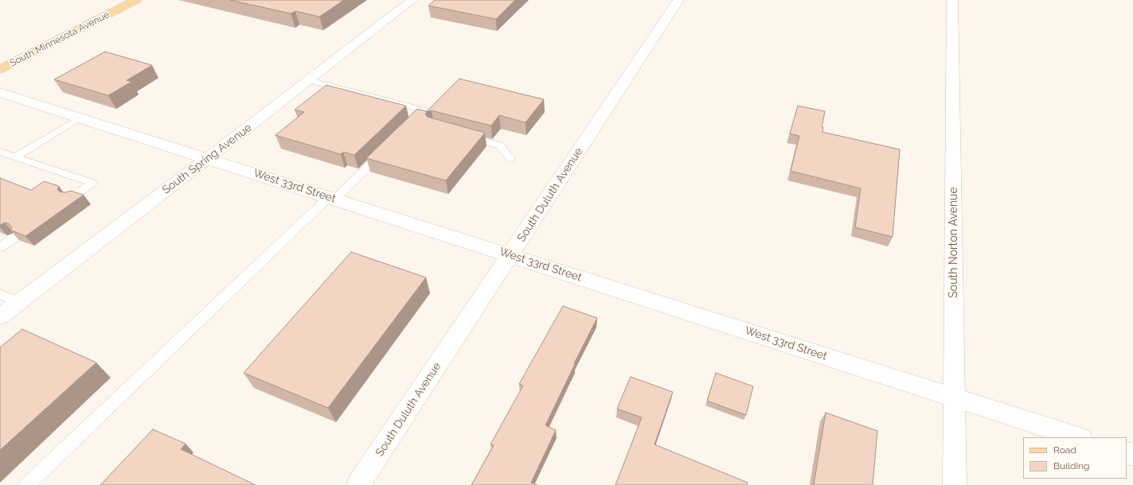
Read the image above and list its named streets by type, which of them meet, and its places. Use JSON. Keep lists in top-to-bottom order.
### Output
{
  "streets": {
    "main road": ["South Minnesota Avenue"],
    "street": [
      "South Spring Avenue",
      "West 33rd Street",
      "South Duluth Avenue",
      "South Norton Avenue"
    ]
  },
  "crossings": [
    ["South Spring Avenue", "West 33rd Street"],
    ["West 33rd Street", "South Duluth Avenue"],
    ["West 33rd Street", "South Norton Avenue"]
  ],
  "legend": ["Road", "Building"]
}
